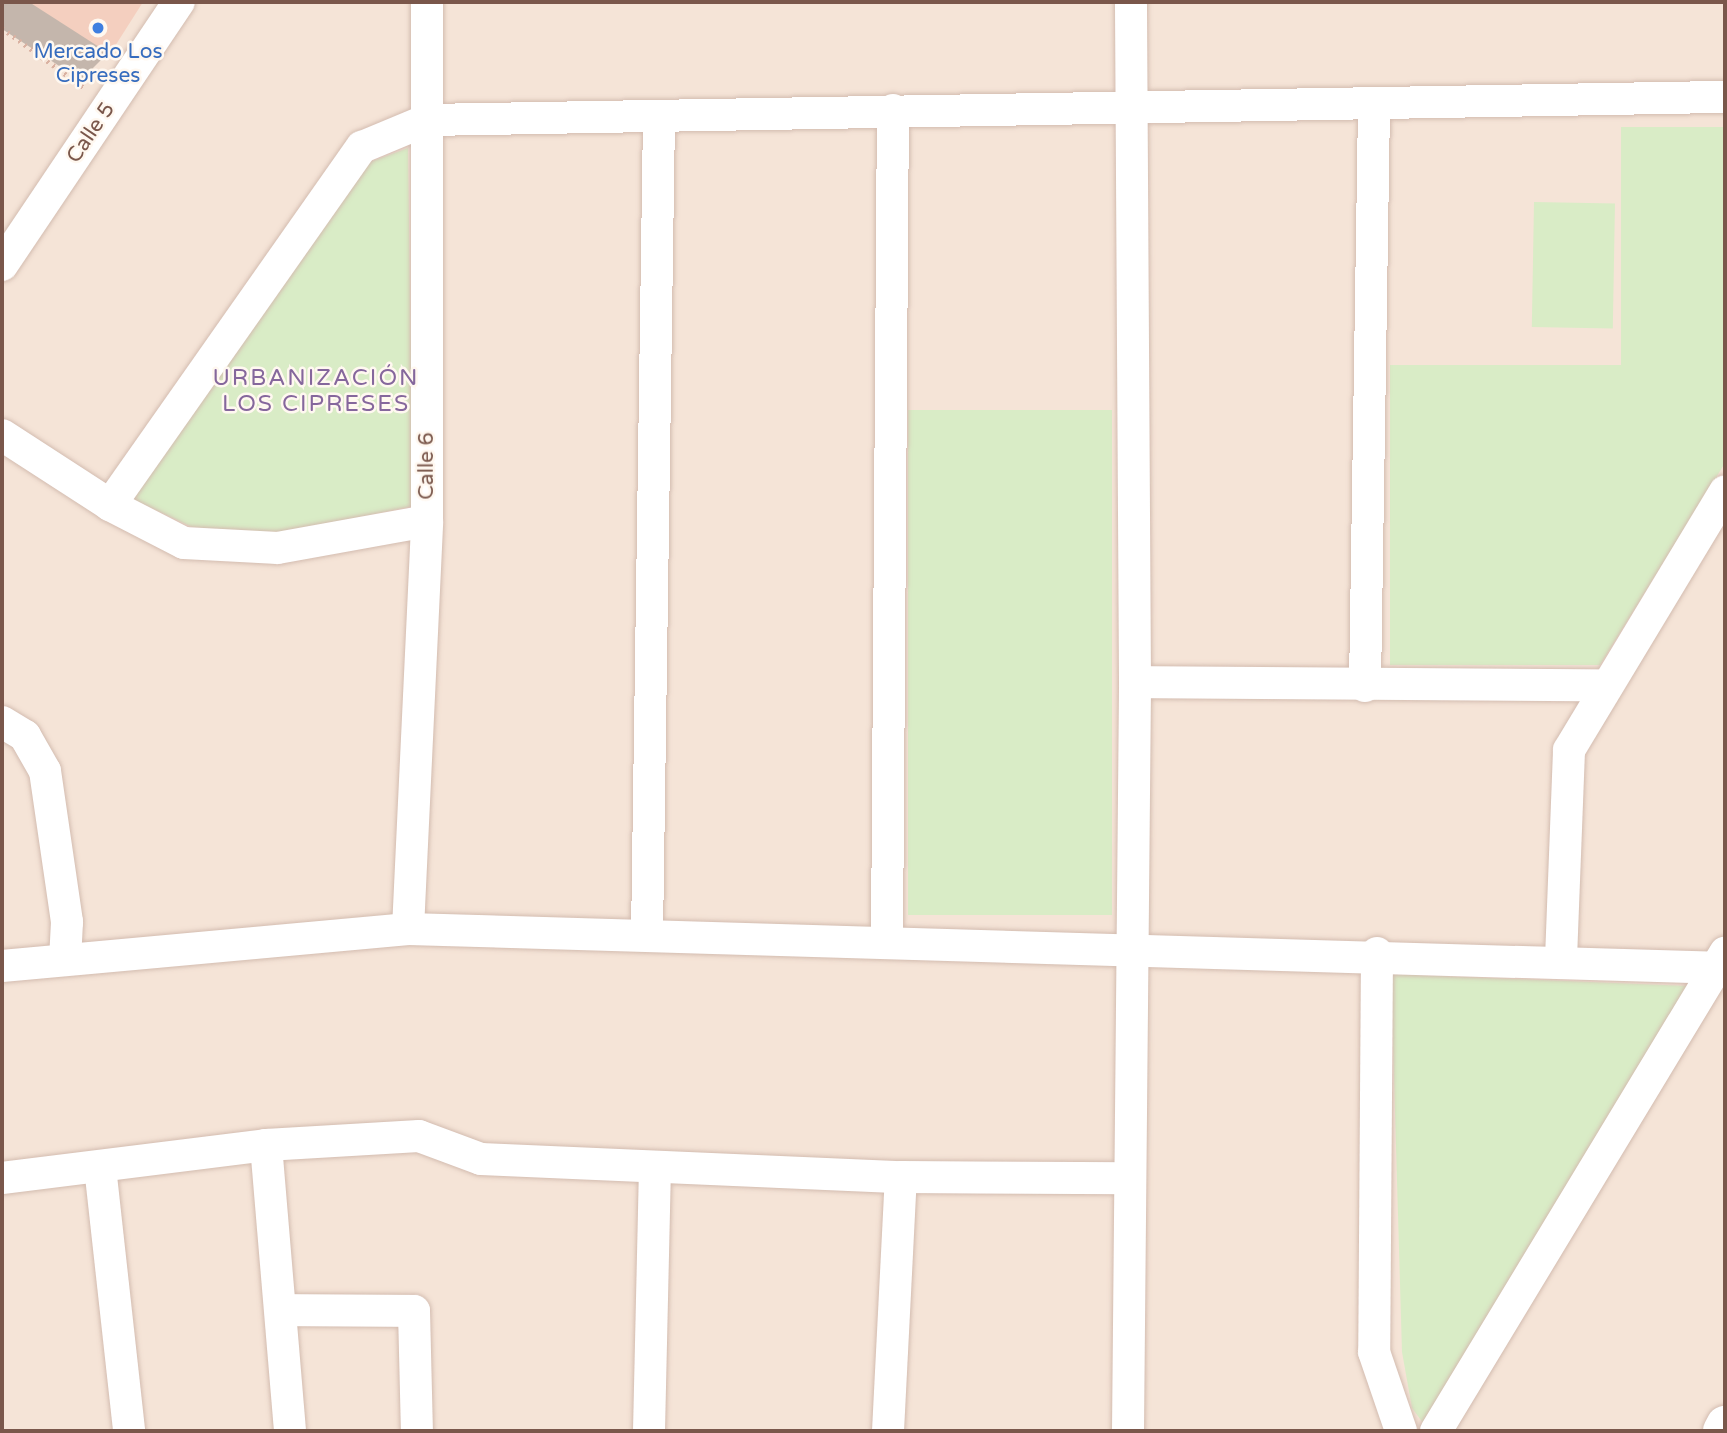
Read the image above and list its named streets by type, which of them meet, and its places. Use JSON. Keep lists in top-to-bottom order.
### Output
{
  "streets": {
    "street": ["Calle 5", "Calle 6"]
  },
  "districts": ["URBANIZACIÓN LOS CIPRESES"],
  "places": ["Mercado Los Cipreses"]
}
